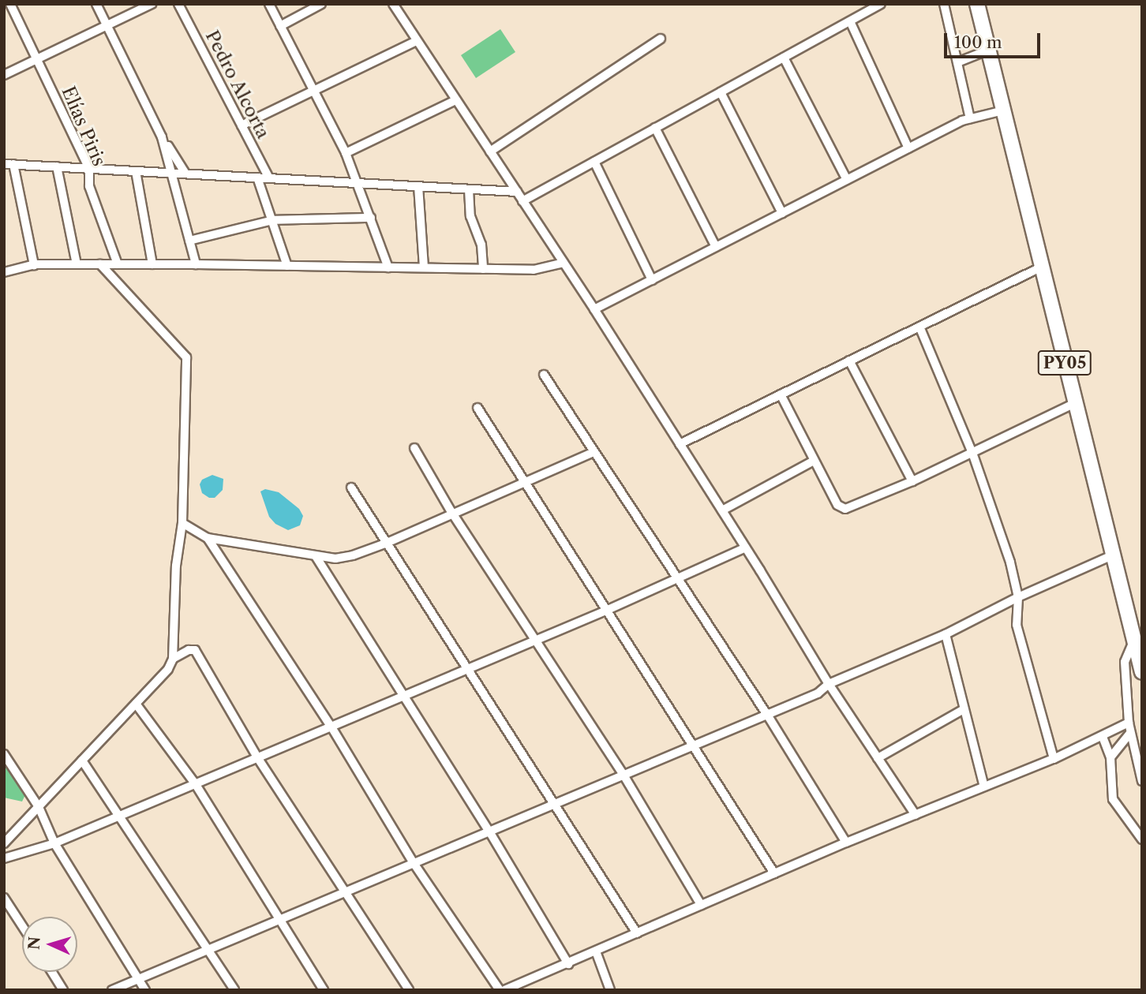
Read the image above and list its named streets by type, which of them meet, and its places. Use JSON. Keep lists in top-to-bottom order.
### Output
{
  "streets": {
    "highway": ["PY05"],
    "street": ["Pedro Alcorta", "Elías Piris"]
  },
  "scale_bar": "100 m",
  "north": "left"
}
